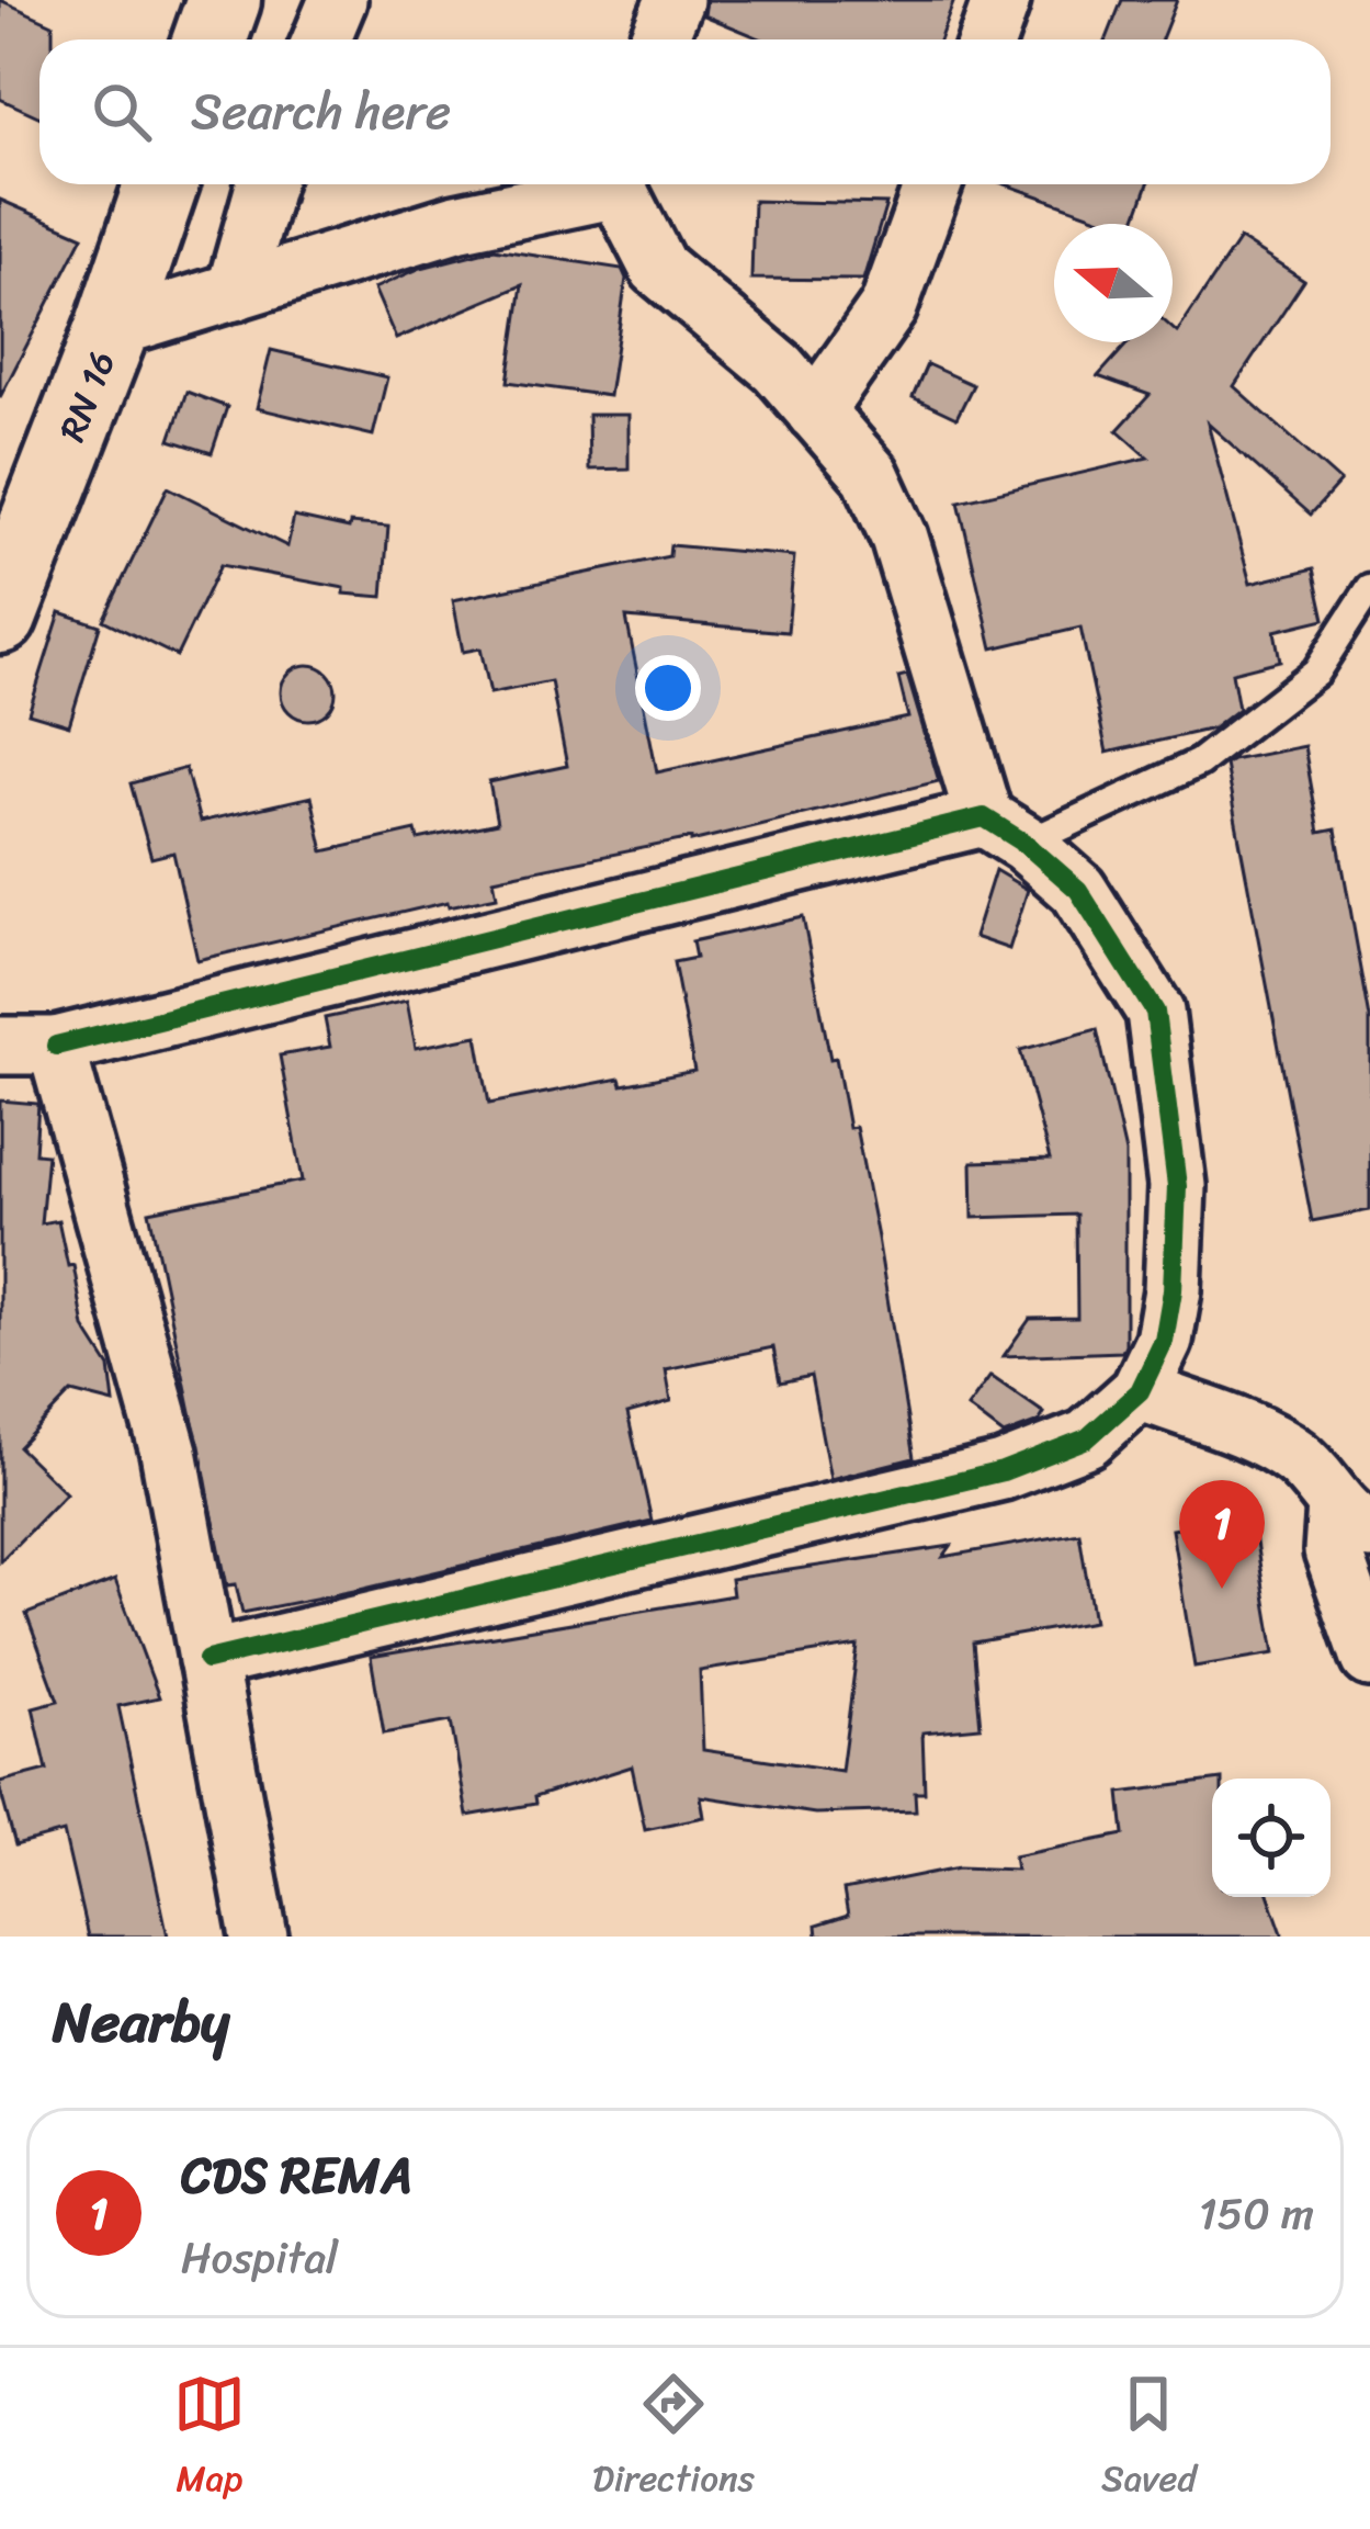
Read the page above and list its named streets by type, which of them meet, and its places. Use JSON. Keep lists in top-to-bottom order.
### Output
{
  "streets": {
    "main road": ["RN 16"]
  },
  "north": "left",
  "page": {
    "search": "Search here",
    "pins": "1",
    "heading": "Nearby",
    "list": [
      {
        "mark": "1",
        "name": "CDS REMA",
        "note": "Hospital",
        "value": "150 m"
      }
    ],
    "nav": ["Map", "Directions", "Saved"]
  }
}
